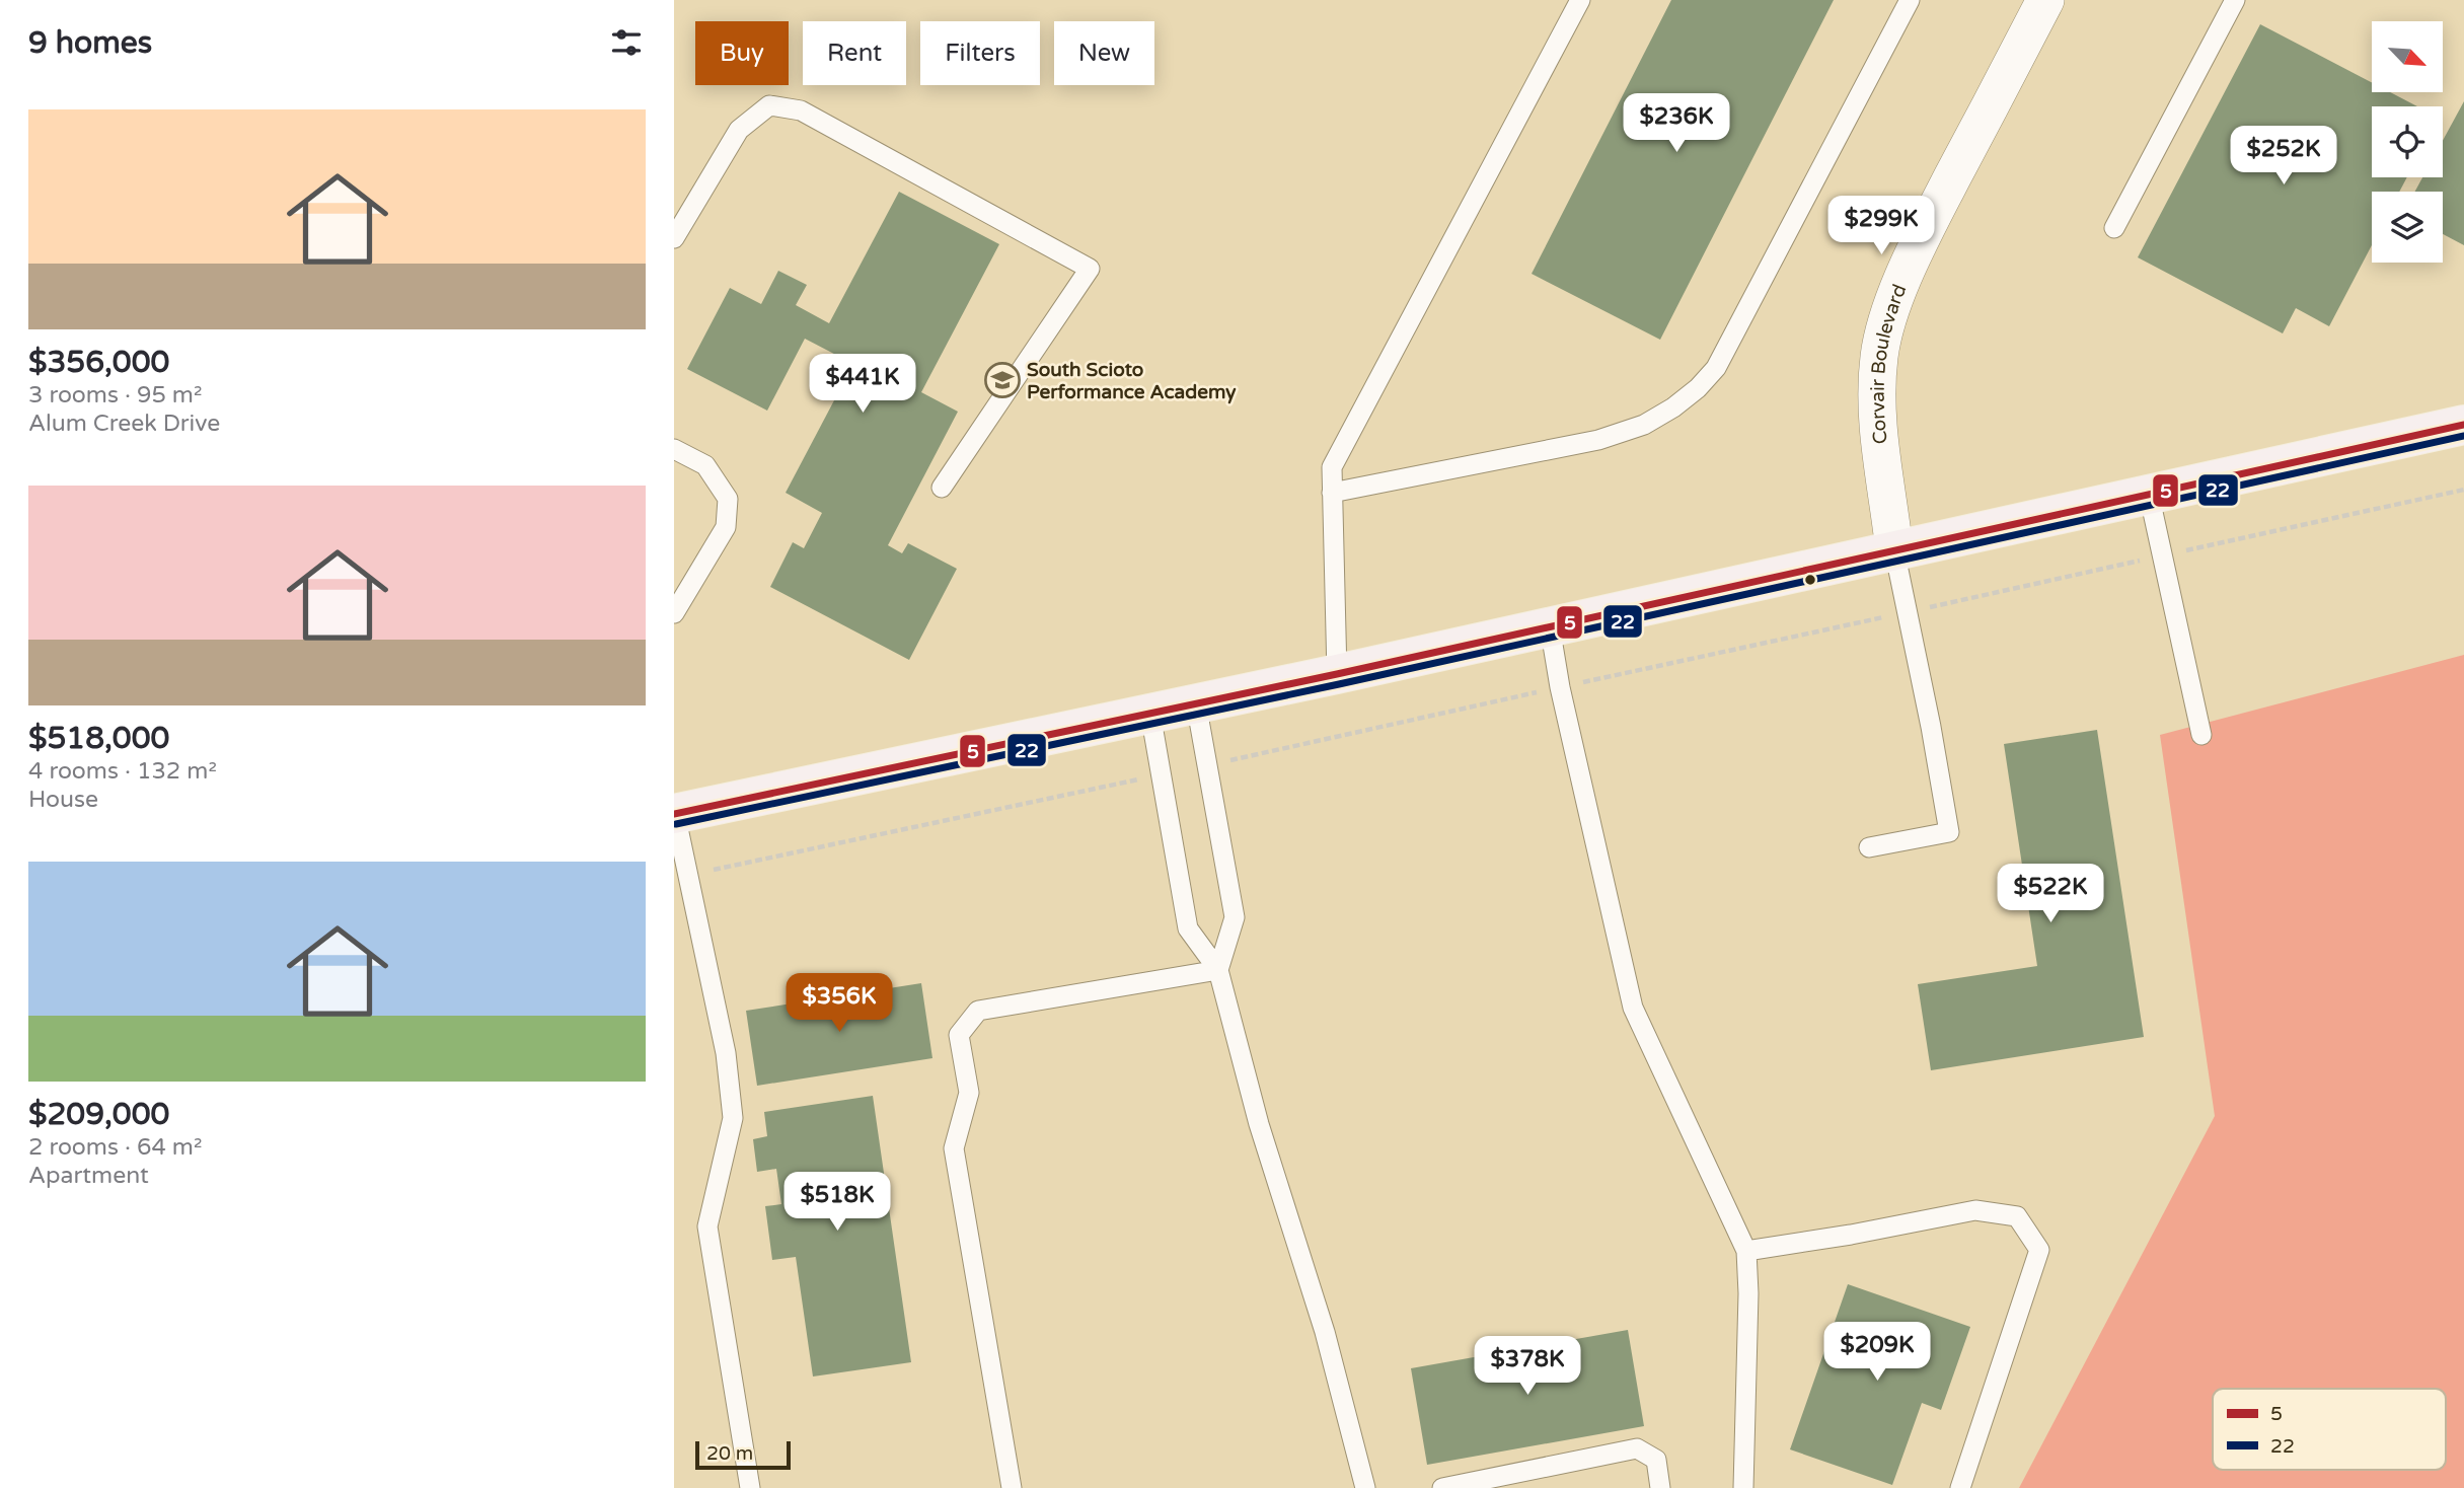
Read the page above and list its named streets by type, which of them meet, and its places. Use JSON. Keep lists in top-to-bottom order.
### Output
{
  "streets": {
    "street": ["Corvair Boulevard"]
  },
  "places": {
    "school or university": ["South Scioto Performance Academy"]
  },
  "lines": ["transit line 5", "transit line 22"],
  "legend": ["5", "22"],
  "scale_bar": "20 m",
  "north": "bottom right",
  "page": {
    "heading": "9 homes",
    "chip": [
      "Buy",
      "Rent",
      "Filters",
      "New"
    ],
    "list": [
      {
        "name": "$356,000",
        "note": "3 rooms · 95 m² · Alum Creek Drive"
      },
      {
        "name": "$518,000",
        "note": "4 rooms · 132 m² · House"
      },
      {
        "name": "$209,000",
        "note": "2 rooms · 64 m² · Apartment"
      }
    ],
    "price": [
      "$236K",
      "$252K",
      "$299K",
      "$441K",
      "$522K",
      "$356K",
      "$518K",
      "$209K",
      "$378K"
    ],
    "scale": "20 m"
  }
}
